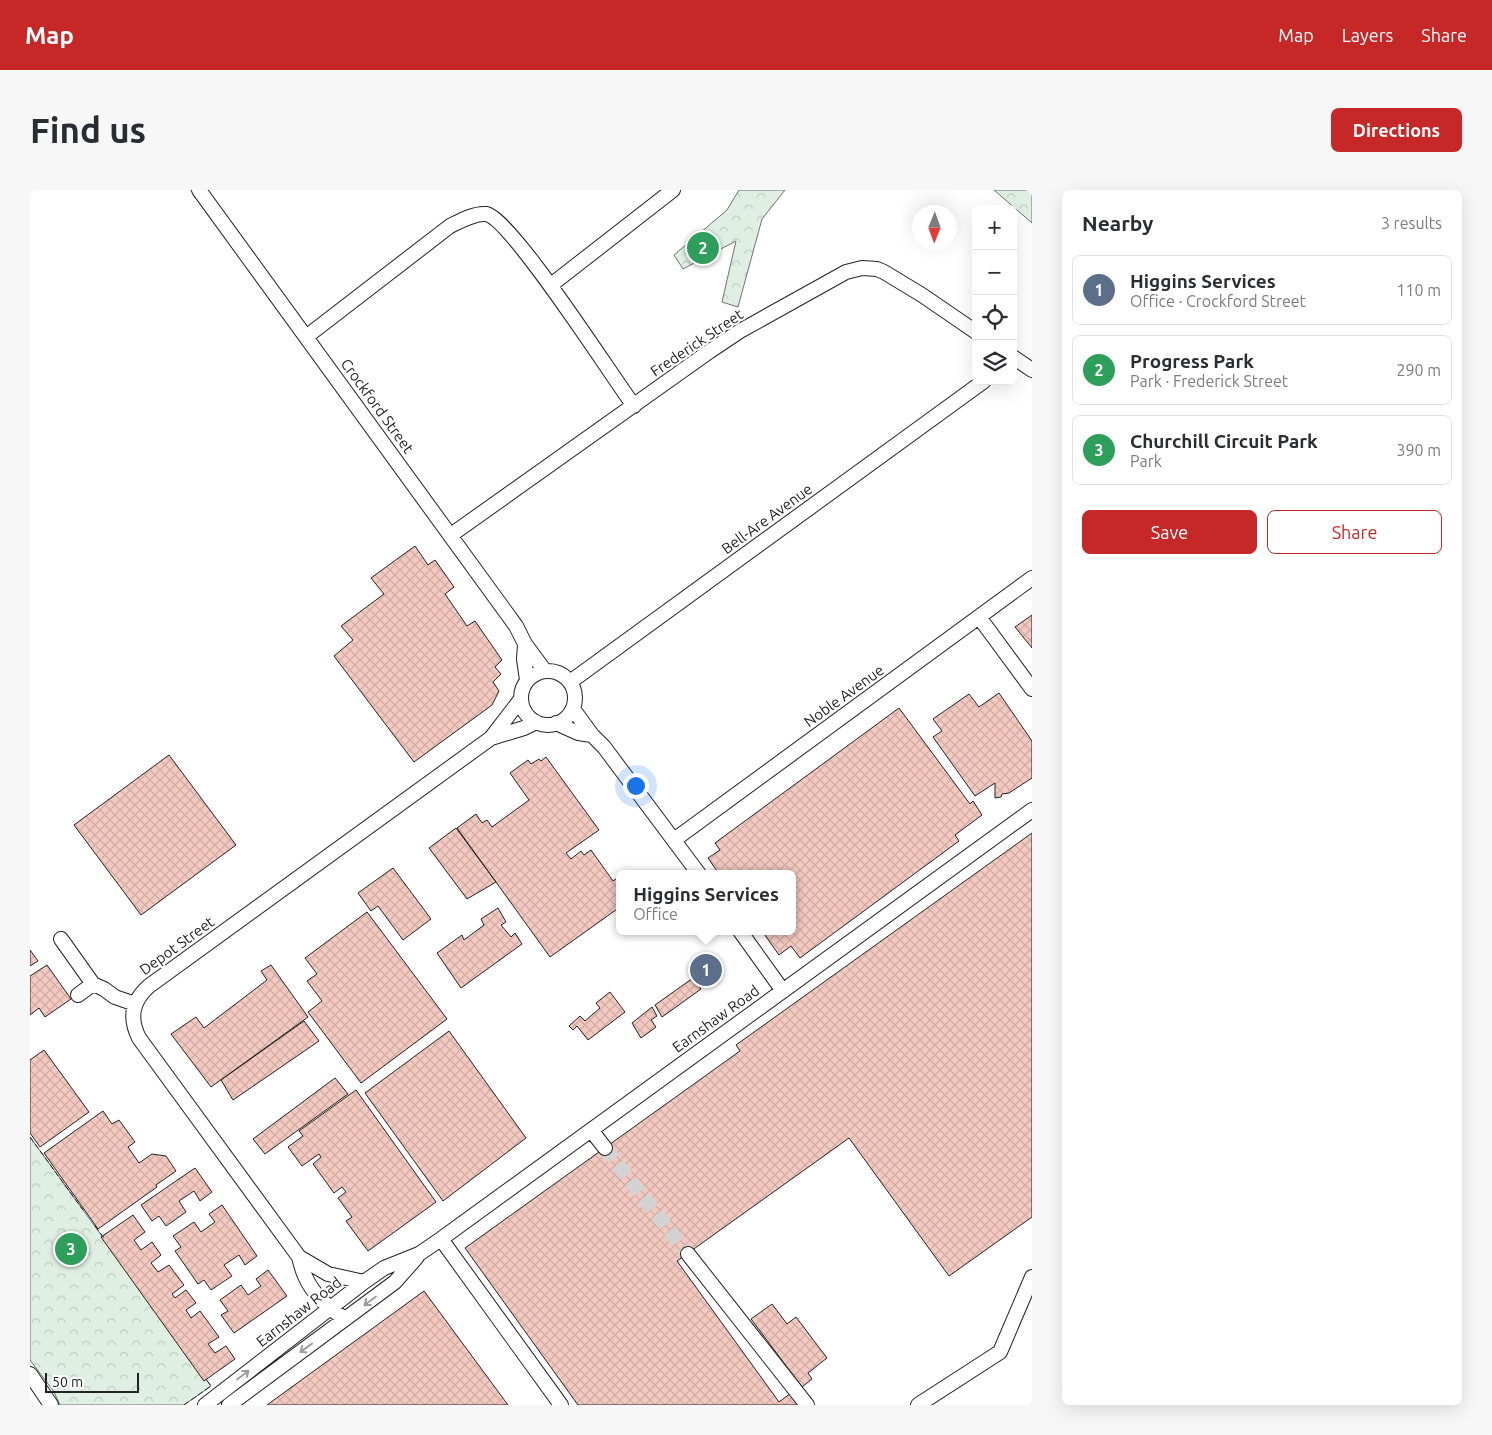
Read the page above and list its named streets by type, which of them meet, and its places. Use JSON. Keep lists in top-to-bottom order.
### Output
{
  "streets": {
    "street": [
      "Frederick Street",
      "Crockford Street",
      "Bell-Are Avenue",
      "Noble Avenue",
      "Depot Street",
      "Earnshaw Road"
    ]
  },
  "crossings": [
    ["Frederick Street", "Crockford Street"],
    ["Crockford Street", "Bell-Are Avenue"],
    ["Crockford Street", "Depot Street"],
    ["Bell-Are Avenue", "Depot Street"]
  ],
  "scale_bar": "50 m",
  "north": "bottom",
  "page": {
    "header": "Map",
    "nav": ["Map", "Layers", "Share"],
    "buttons": [
      "Directions",
      ["Save", "Share"]
    ],
    "title": "Find us",
    "heading": ["Nearby", "3 results"],
    "map_buttons": ["+", "−"],
    "pins": ["2", "1", "3"],
    "list": [
      {
        "mark": "1",
        "name": "Higgins Services",
        "note": "Office · Crockford Street",
        "value": "110 m"
      },
      {
        "mark": "2",
        "name": "Progress Park",
        "note": "Park · Frederick Street",
        "value": "290 m"
      },
      {
        "mark": "3",
        "name": "Churchill Circuit Park",
        "note": "Park",
        "value": "390 m"
      }
    ],
    "popup": ["Higgins Services", "Office"],
    "scale": "50 m"
  }
}
